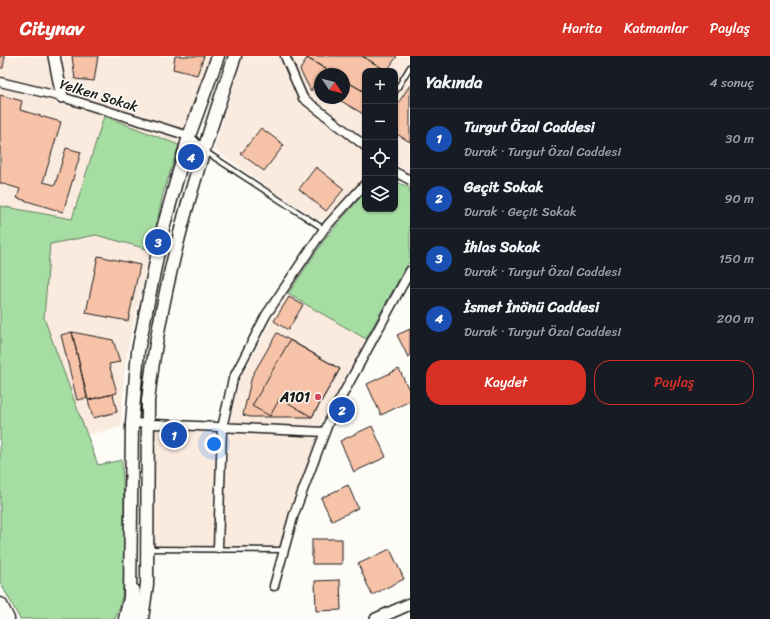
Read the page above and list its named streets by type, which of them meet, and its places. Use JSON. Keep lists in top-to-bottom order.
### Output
{
  "streets": {
    "street": ["Yelken Sokak"]
  },
  "places": ["A101"],
  "north": "bottom right",
  "page": {
    "header": "Citynav",
    "nav": ["Harita", "Katmanlar", "Paylaş"],
    "heading": ["Yakında", "4 sonuç"],
    "map_buttons": ["+", "−"],
    "list": [
      {
        "mark": "1",
        "name": "Turgut Özal Caddesi",
        "note": "Durak · Turgut Özal Caddesi",
        "value": "30 m"
      },
      {
        "mark": "2",
        "name": "Geçit Sokak",
        "note": "Durak · Geçit Sokak",
        "value": "90 m"
      },
      {
        "mark": "3",
        "name": "İhlas Sokak",
        "note": "Durak · Turgut Özal Caddesi",
        "value": "150 m"
      },
      {
        "mark": "4",
        "name": "İsmet İnönü Caddesi",
        "note": "Durak · Turgut Özal Caddesi",
        "value": "200 m"
      }
    ],
    "pins": [
      "4",
      "3",
      "2",
      "1"
    ],
    "buttons": ["Kaydet", "Paylaş"]
  }
}
